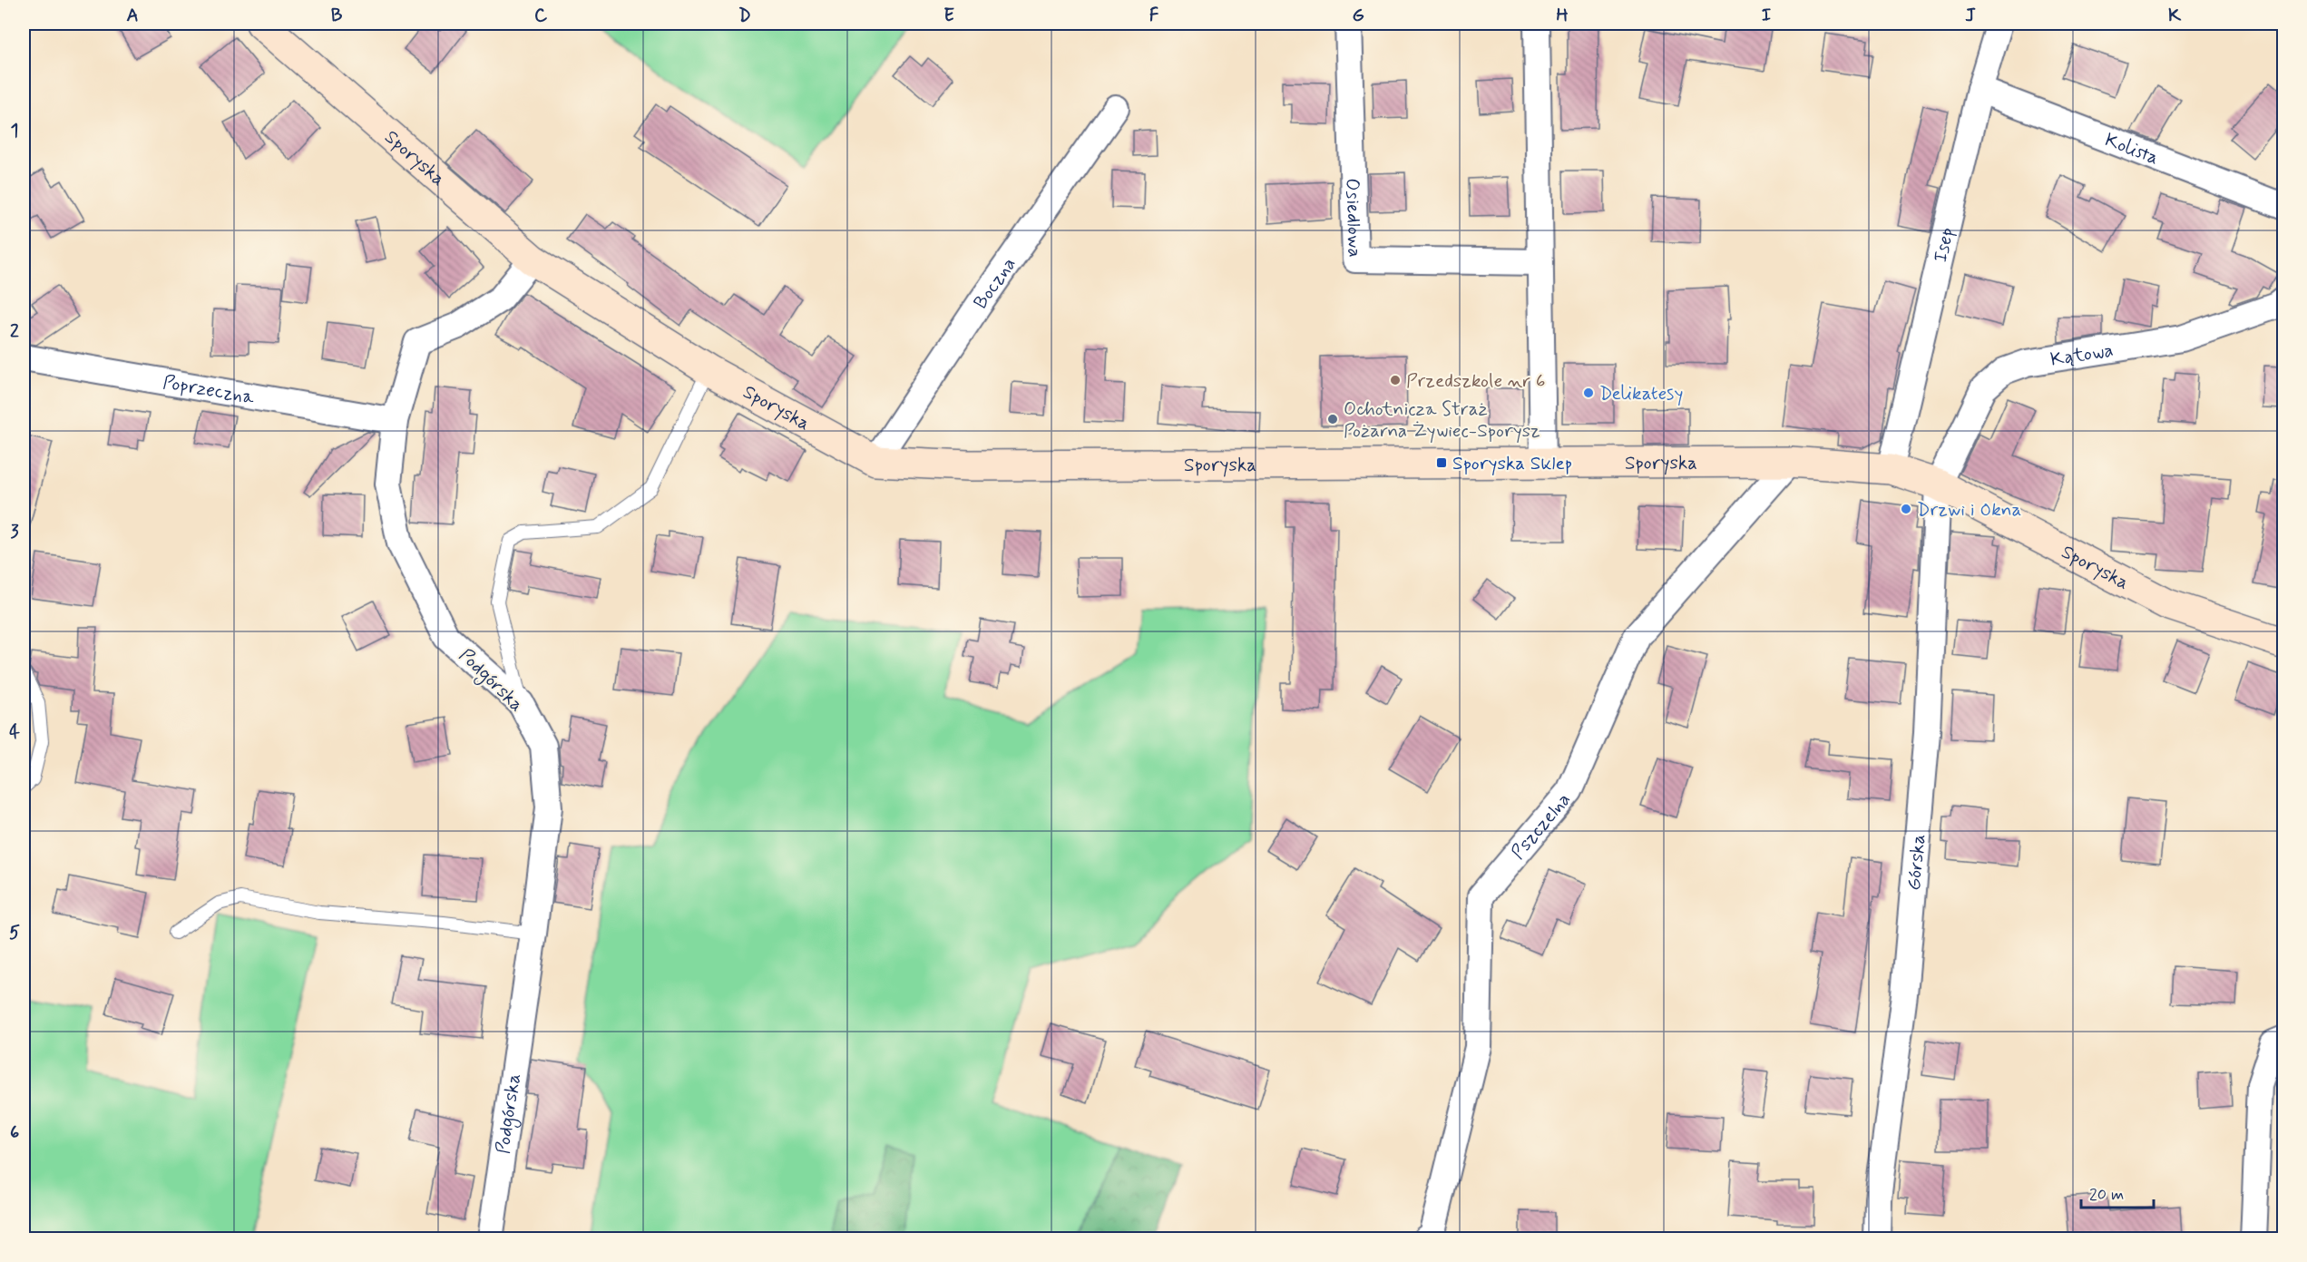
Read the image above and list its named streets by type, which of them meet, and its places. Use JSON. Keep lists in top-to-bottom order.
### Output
{
  "streets": {
    "street": [
      "Kolista",
      "Sporyska",
      "Osiedlowa",
      "Isep",
      "Boczna",
      "Kątowa",
      "Poprzeczna",
      "Podgórska",
      "Pszczelna",
      "Górska"
    ]
  },
  "crossings": [
    ["Kolista", "Isep"],
    ["Sporyska", "Isep"],
    ["Sporyska", "Boczna"],
    ["Sporyska", "Kątowa"],
    ["Sporyska", "Podgórska"],
    ["Sporyska", "Pszczelna"],
    ["Sporyska", "Górska"],
    ["Kątowa", "Górska"],
    ["Poprzeczna", "Podgórska"]
  ],
  "places": {
    "other": [
      "Przedszkole nr 6",
      "Delikatesy",
      "Ochotnicza Straż Pożarna Żywiec-Sporysz",
      "Drzwi i Okna"
    ],
    "transit": ["Sporyska Sklep"]
  },
  "scale_bar": "20 m",
  "grid": {
    "columns": [
      "A",
      "B",
      "C",
      "D",
      "E",
      "F",
      "G",
      "H",
      "I",
      "J",
      "K"
    ],
    "rows": [
      "1",
      "2",
      "3",
      "4",
      "5",
      "6"
    ]
  }
}
